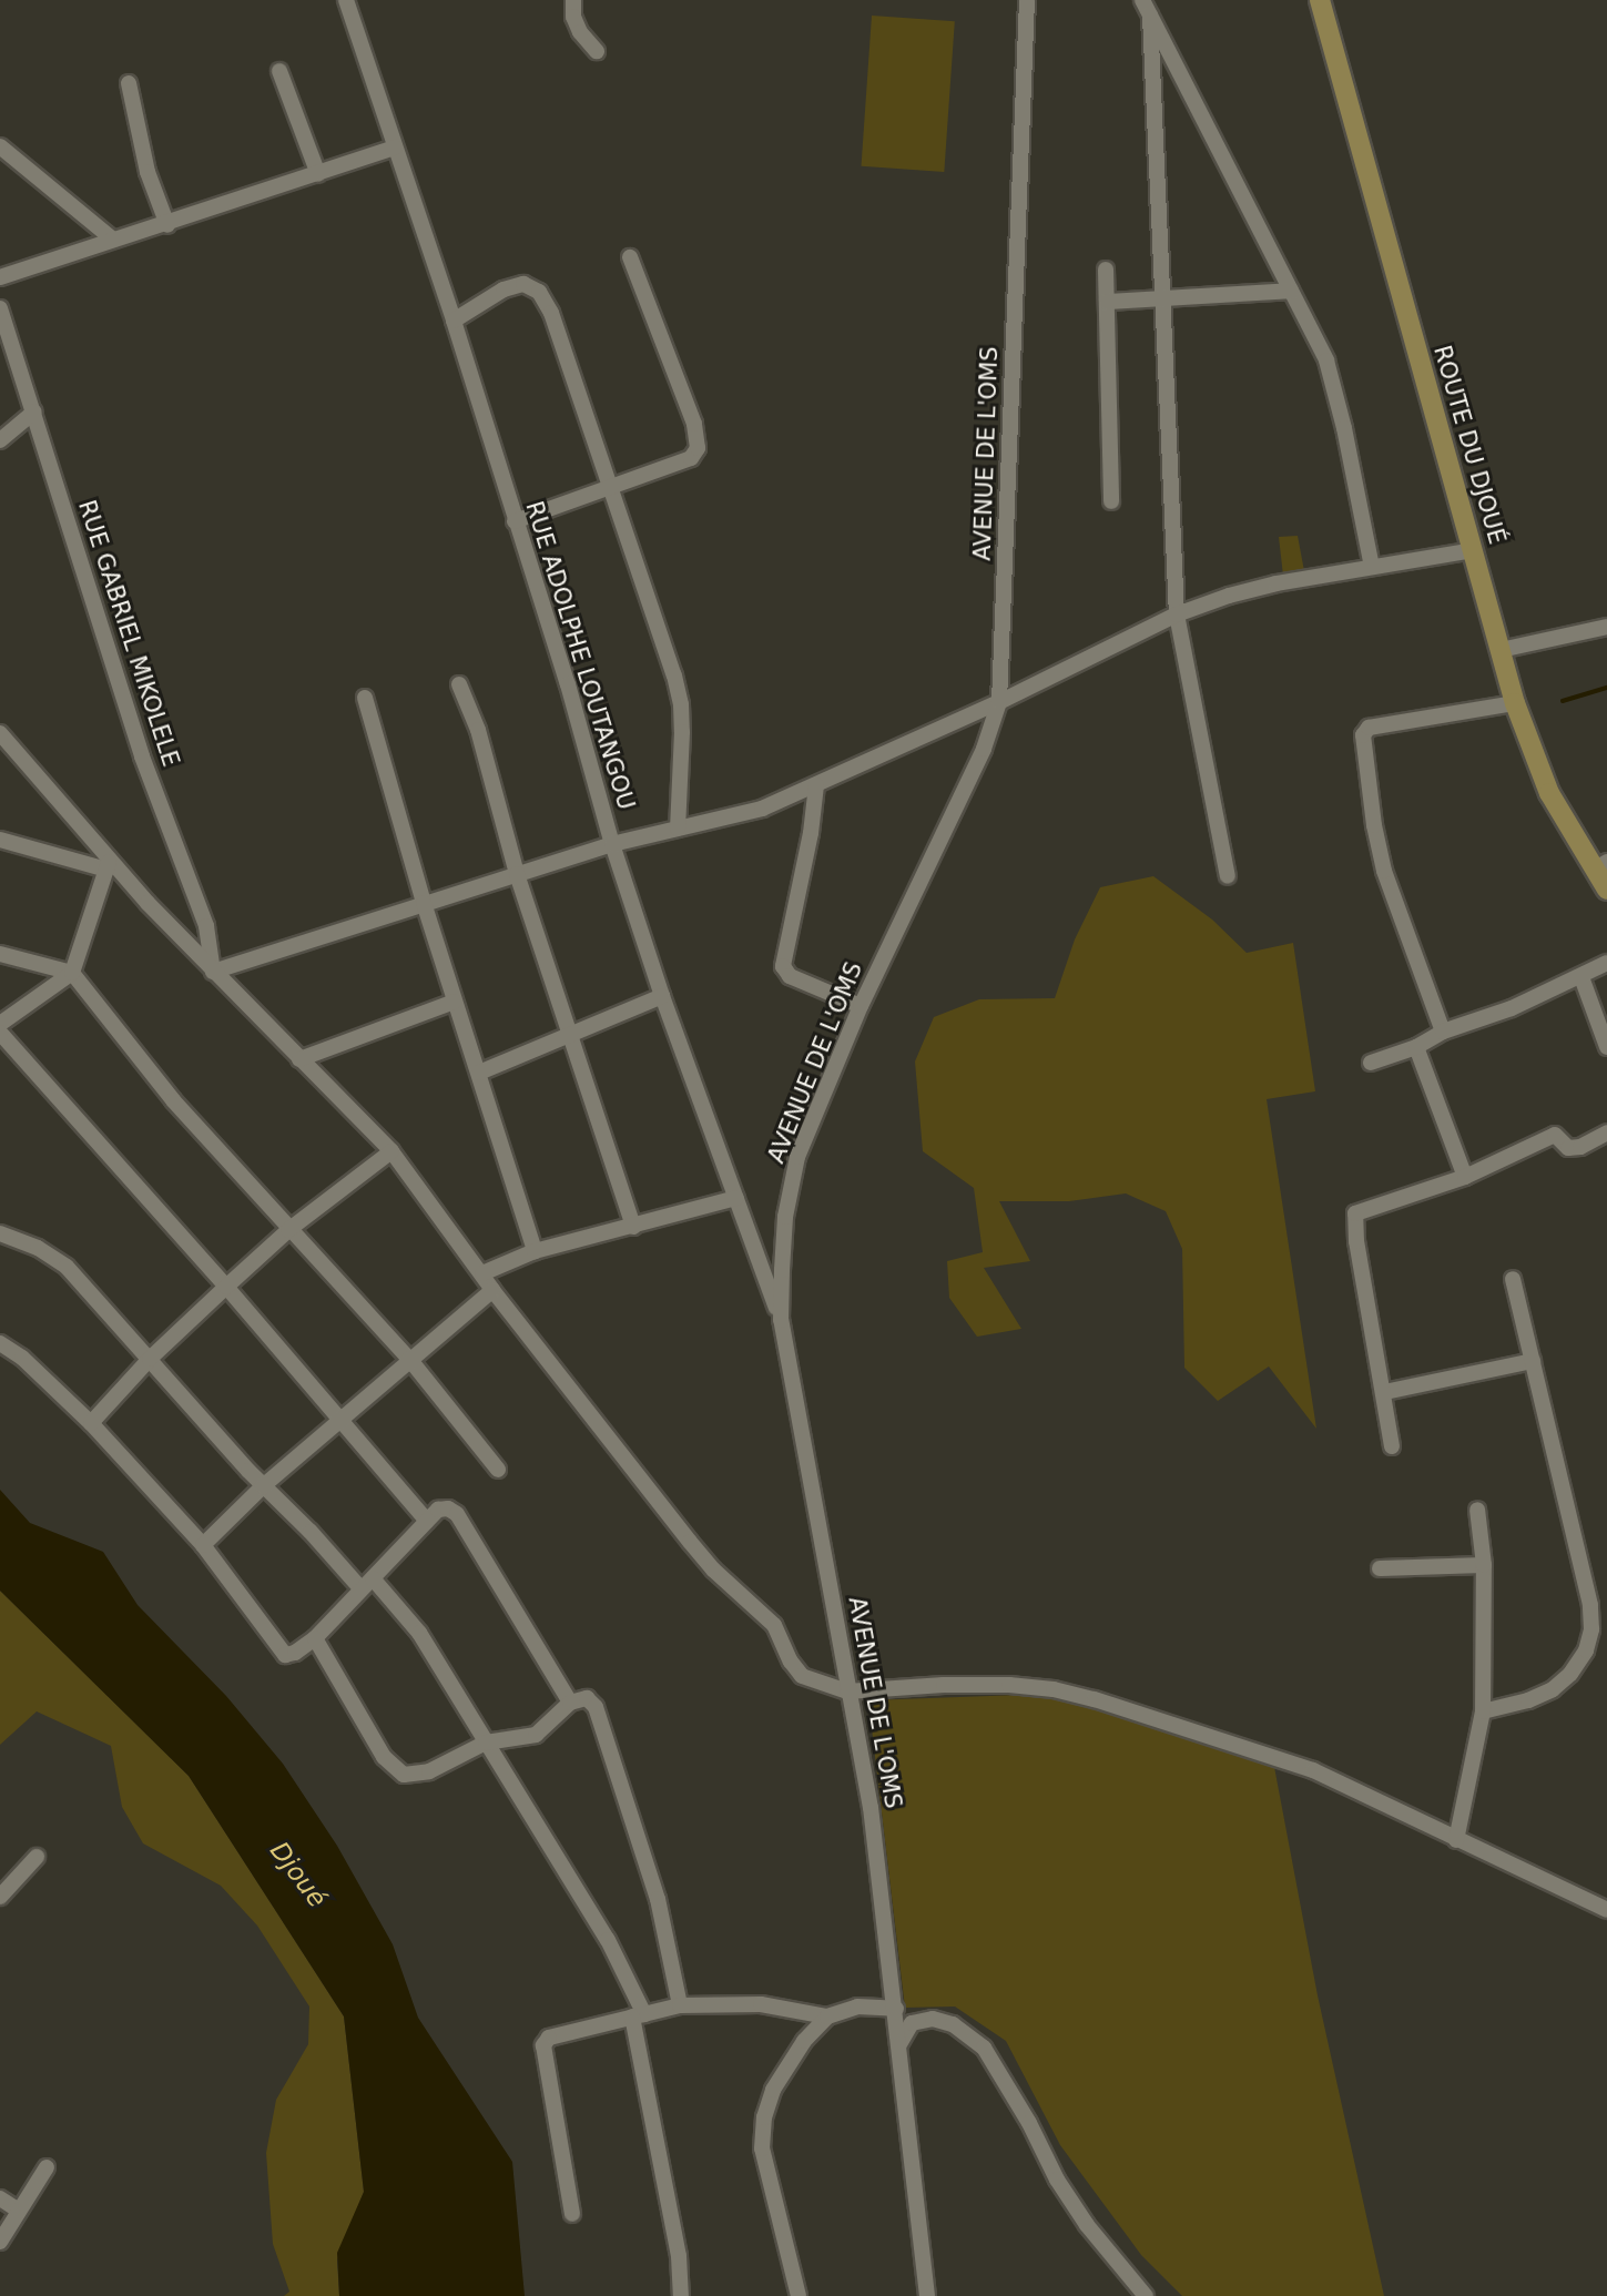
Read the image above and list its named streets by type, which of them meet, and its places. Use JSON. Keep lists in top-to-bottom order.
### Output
{
  "streets": {
    "main road": ["ROUTE DU DJOUÉ"],
    "street": ["AVENUE DE L'OMS", "RUE GABRIEL MIKOLELE", "RUE ADOLPHE LOUTANGOU"]
  },
  "crossings": [
    ["AVENUE DE L'OMS", "RUE ADOLPHE LOUTANGOU"]
  ],
  "water": ["Djoué"]
}
